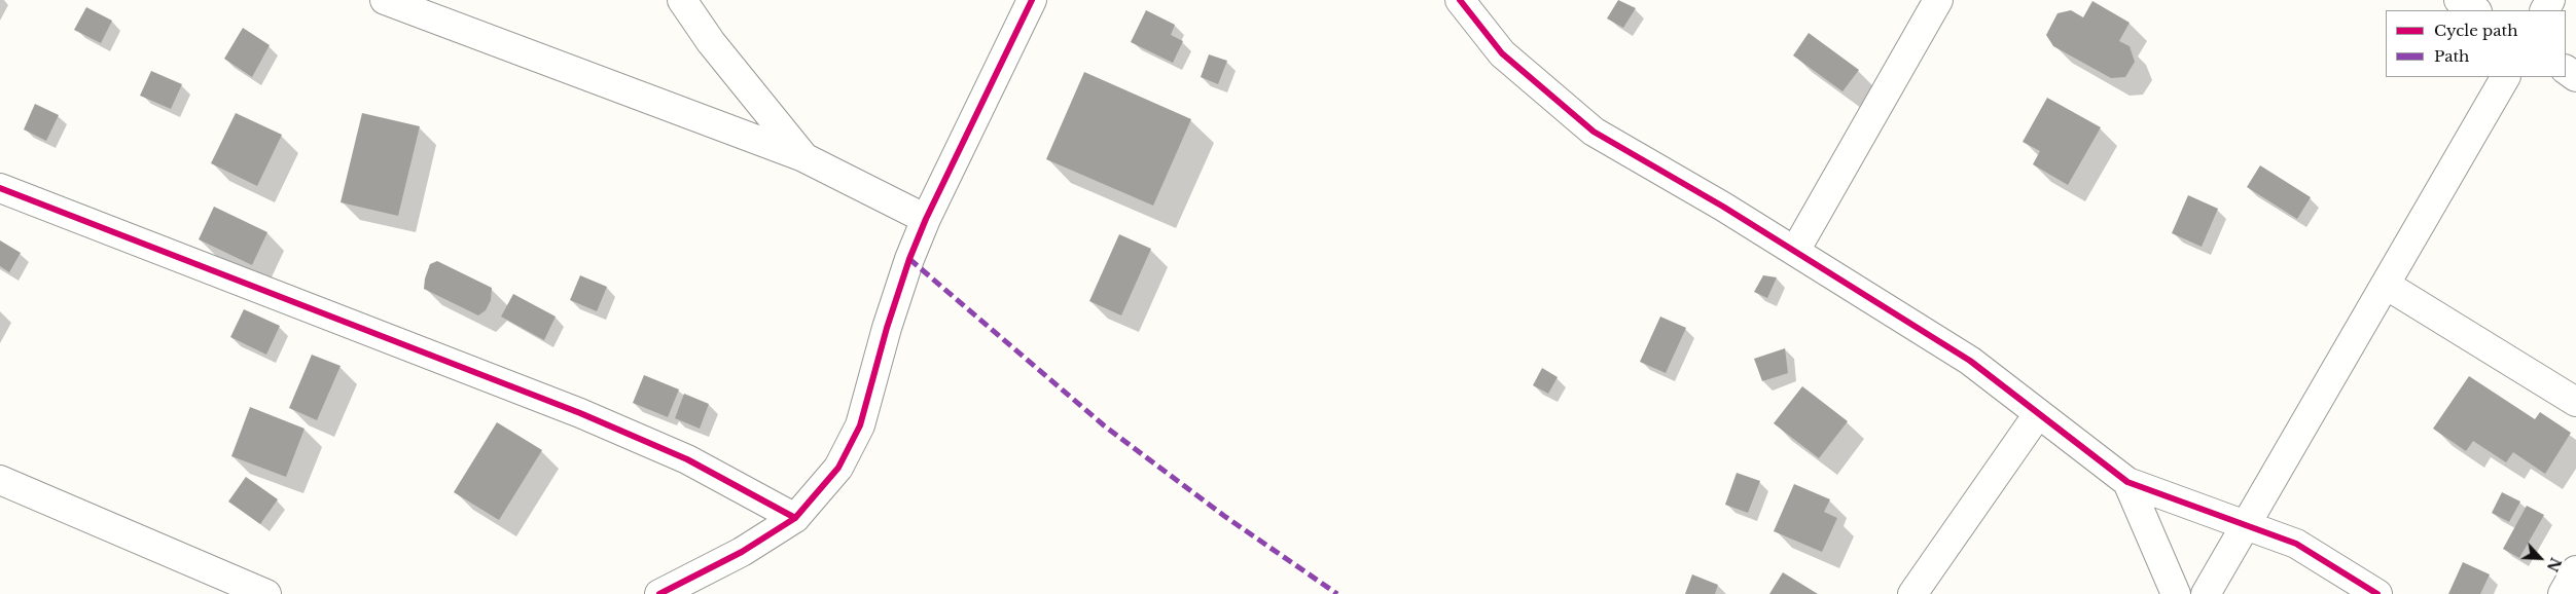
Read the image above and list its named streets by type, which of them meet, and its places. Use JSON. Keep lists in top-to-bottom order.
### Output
{
  "legend": ["Cycle path", "Path"],
  "north": "bottom right"
}
